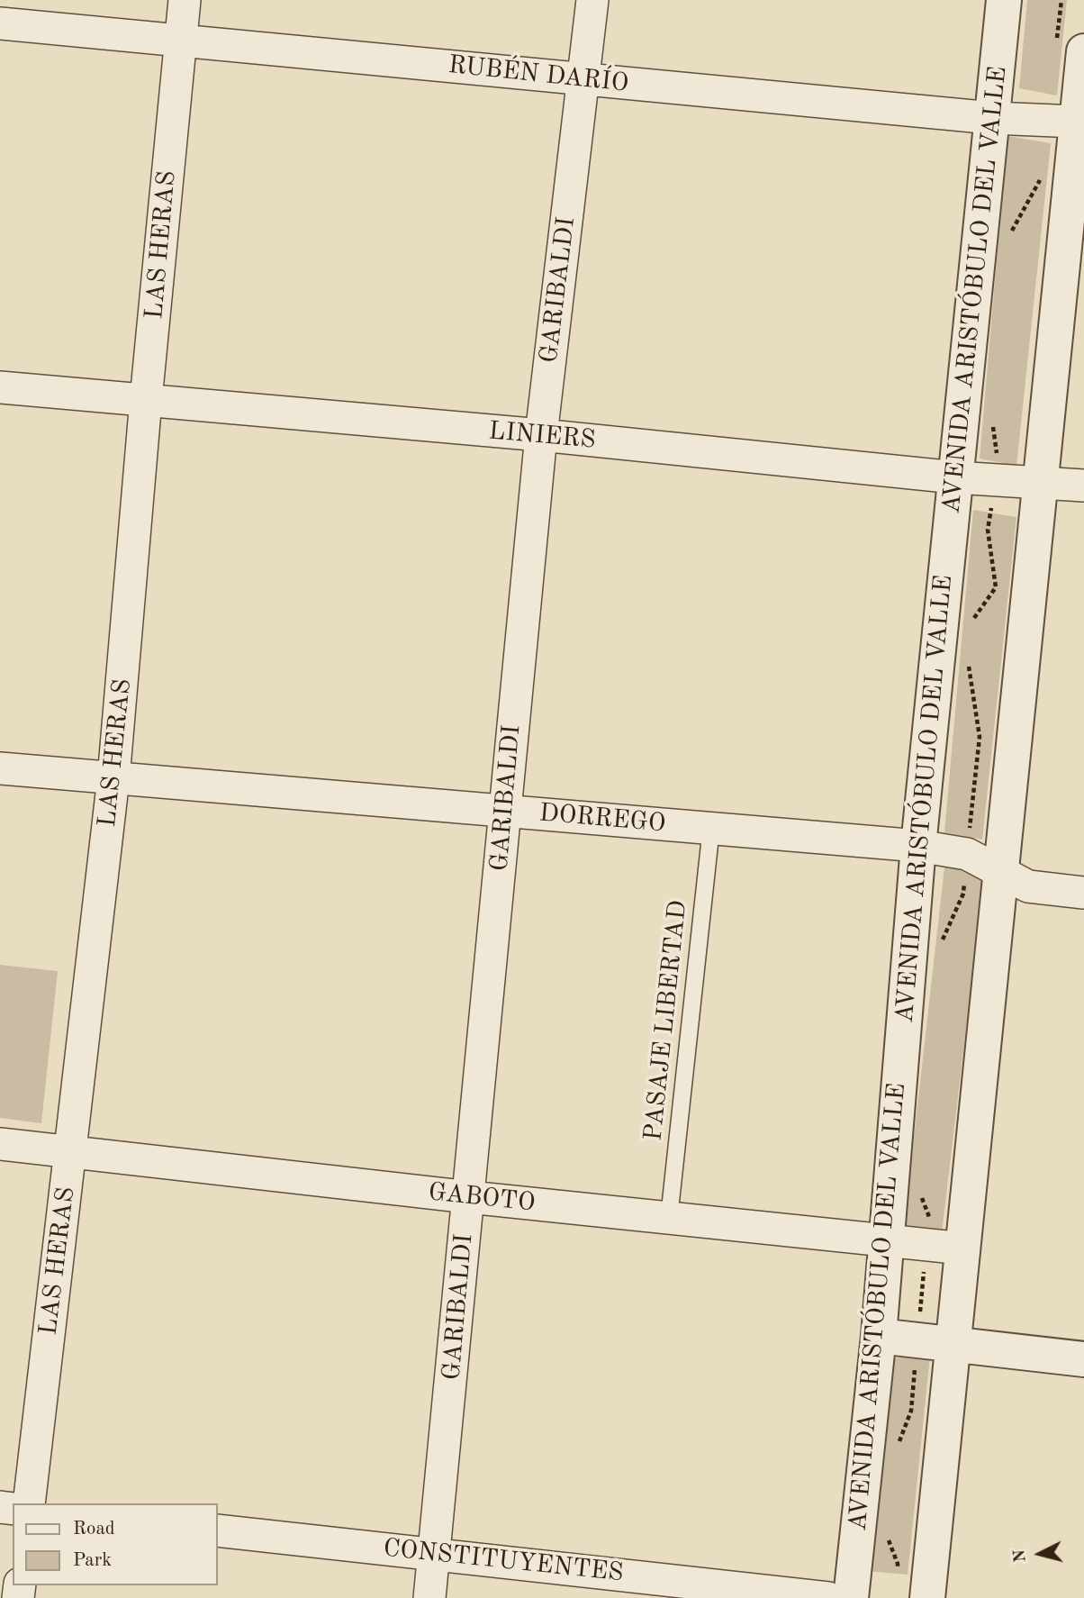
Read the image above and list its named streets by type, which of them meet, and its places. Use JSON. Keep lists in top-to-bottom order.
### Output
{
  "streets": {
    "street": [
      "RUBÉN DARÍO",
      "LAS HERAS",
      "GARIBALDI",
      "AVENIDA ARISTÓBULO DEL VALLE",
      "LINIERS",
      "DORREGO",
      "GABOTO",
      "CONSTITUYENTES"
    ],
    "lane": ["PASAJE LIBERTAD"]
  },
  "crossings": [
    ["RUBÉN DARÍO", "LAS HERAS"],
    ["RUBÉN DARÍO", "GARIBALDI"],
    ["RUBÉN DARÍO", "AVENIDA ARISTÓBULO DEL VALLE"],
    ["LAS HERAS", "LINIERS"],
    ["LAS HERAS", "DORREGO"],
    ["LAS HERAS", "GABOTO"],
    ["GARIBALDI", "LINIERS"],
    ["GARIBALDI", "DORREGO"],
    ["GARIBALDI", "GABOTO"],
    ["GARIBALDI", "CONSTITUYENTES"],
    ["AVENIDA ARISTÓBULO DEL VALLE", "LINIERS"],
    ["AVENIDA ARISTÓBULO DEL VALLE", "DORREGO"],
    ["AVENIDA ARISTÓBULO DEL VALLE", "GABOTO"],
    ["DORREGO", "PASAJE LIBERTAD"],
    ["PASAJE LIBERTAD", "GABOTO"]
  ],
  "legend": ["Road", "Park"],
  "north": "left"
}
